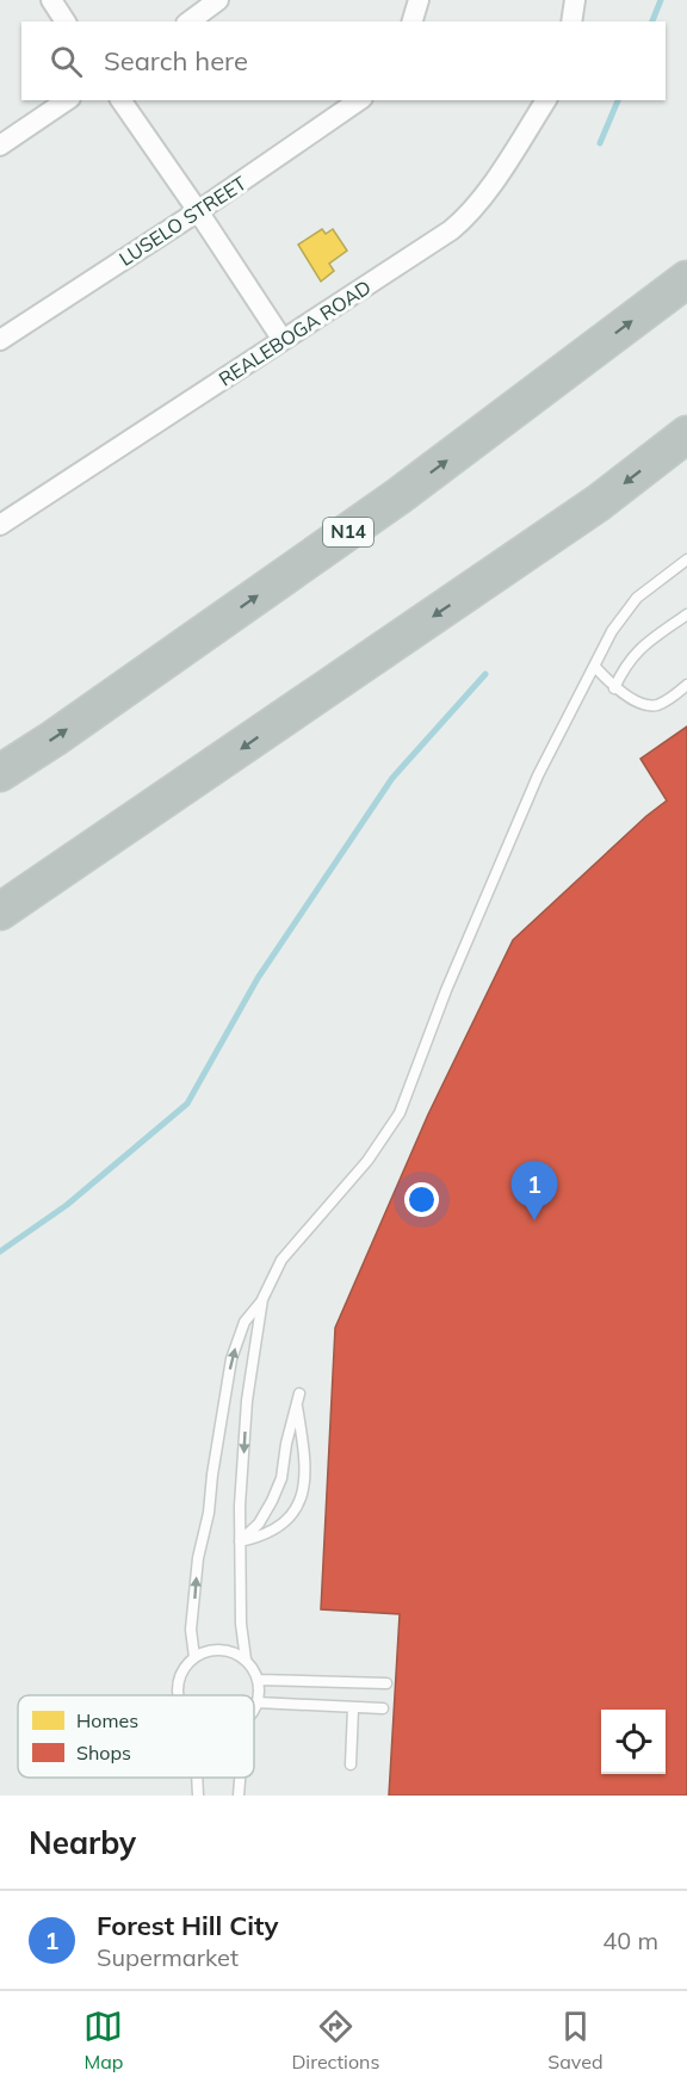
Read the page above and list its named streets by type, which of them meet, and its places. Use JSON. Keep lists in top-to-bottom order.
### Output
{
  "streets": {
    "highway": ["N14"],
    "street": ["LUSELO STREET", "REALEBOGA ROAD"]
  },
  "legend": ["Homes", "Shops"],
  "page": {
    "search": "Search here",
    "pins": "1",
    "heading": "Nearby",
    "list": [
      {
        "mark": "1",
        "name": "Forest Hill City",
        "note": "Supermarket",
        "value": "40 m"
      }
    ],
    "nav": ["Map", "Directions", "Saved"]
  }
}
